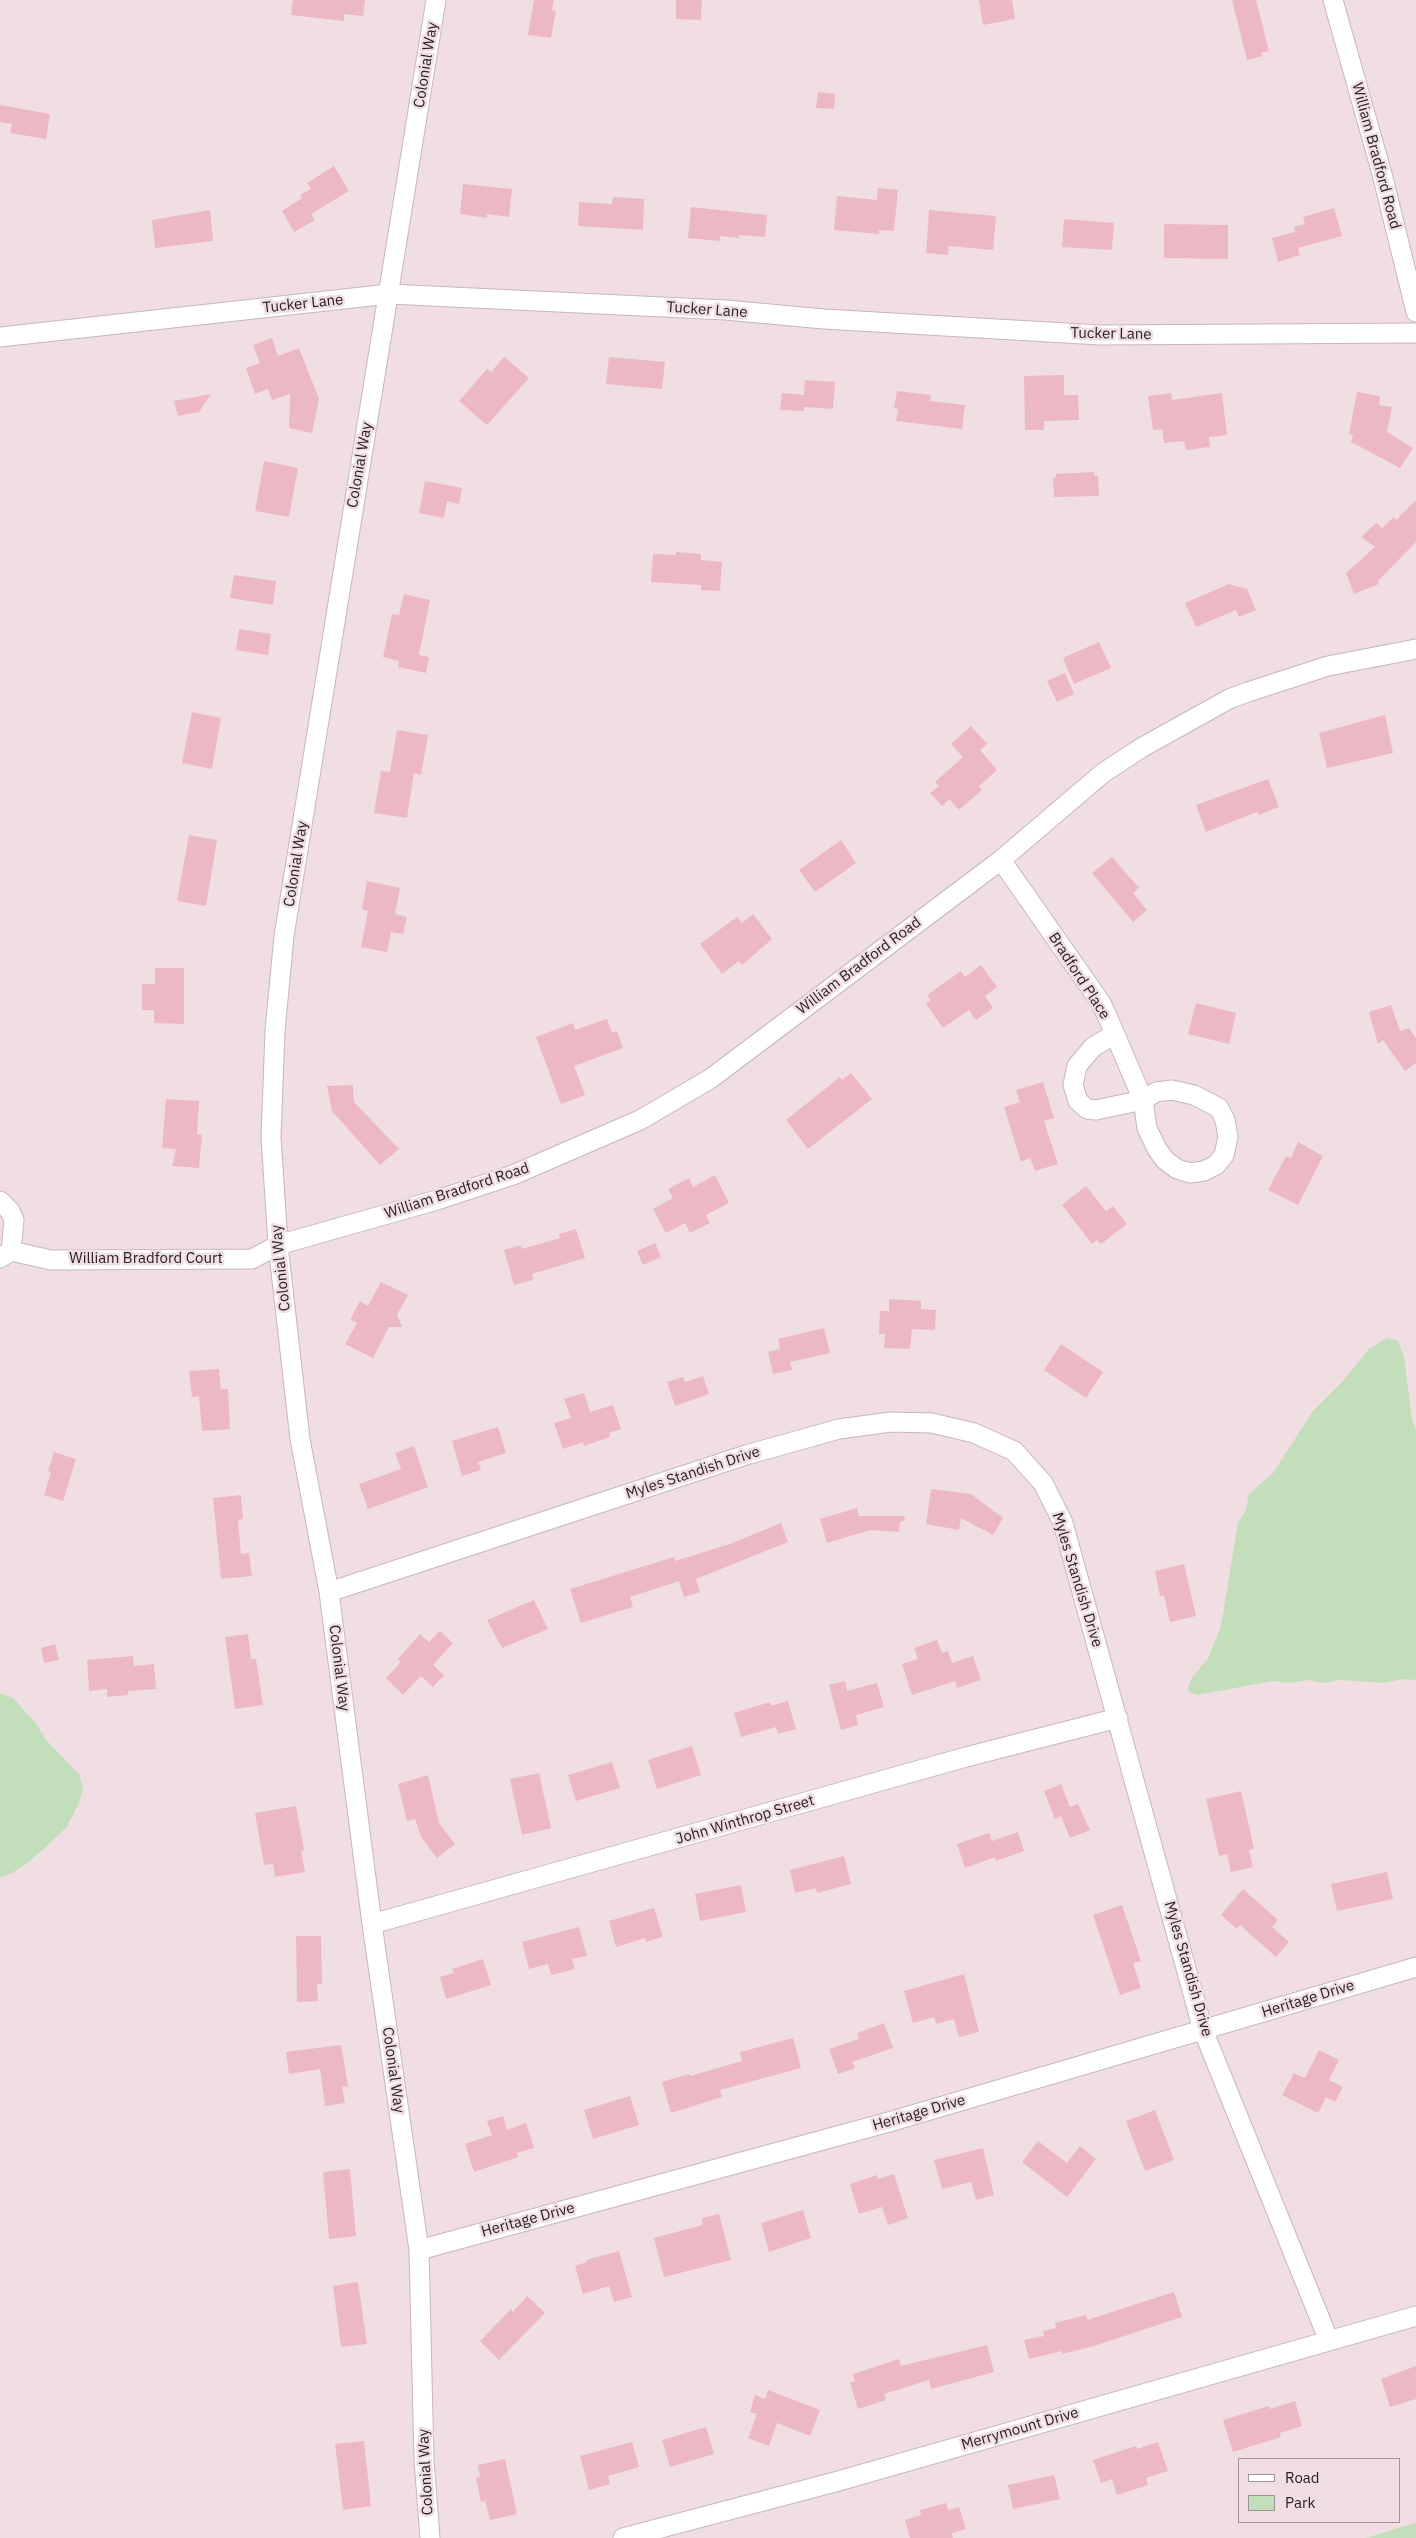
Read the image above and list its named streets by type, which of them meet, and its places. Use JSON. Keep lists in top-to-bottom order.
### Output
{
  "streets": {
    "street": [
      "Colonial Way",
      "William Bradford Road",
      "Tucker Lane",
      "Bradford Place",
      "William Bradford Court",
      "Myles Standish Drive",
      "John Winthrop Street",
      "Heritage Drive",
      "Merrymount Drive"
    ]
  },
  "crossings": [
    ["Colonial Way", "William Bradford Road"],
    ["Colonial Way", "Tucker Lane"],
    ["Colonial Way", "William Bradford Court"],
    ["Colonial Way", "Myles Standish Drive"],
    ["Colonial Way", "John Winthrop Street"],
    ["Colonial Way", "Heritage Drive"],
    ["William Bradford Road", "Bradford Place"],
    ["William Bradford Road", "William Bradford Court"],
    ["Myles Standish Drive", "John Winthrop Street"],
    ["Myles Standish Drive", "Heritage Drive"],
    ["Myles Standish Drive", "Merrymount Drive"]
  ],
  "legend": ["Road", "Park"]
}
